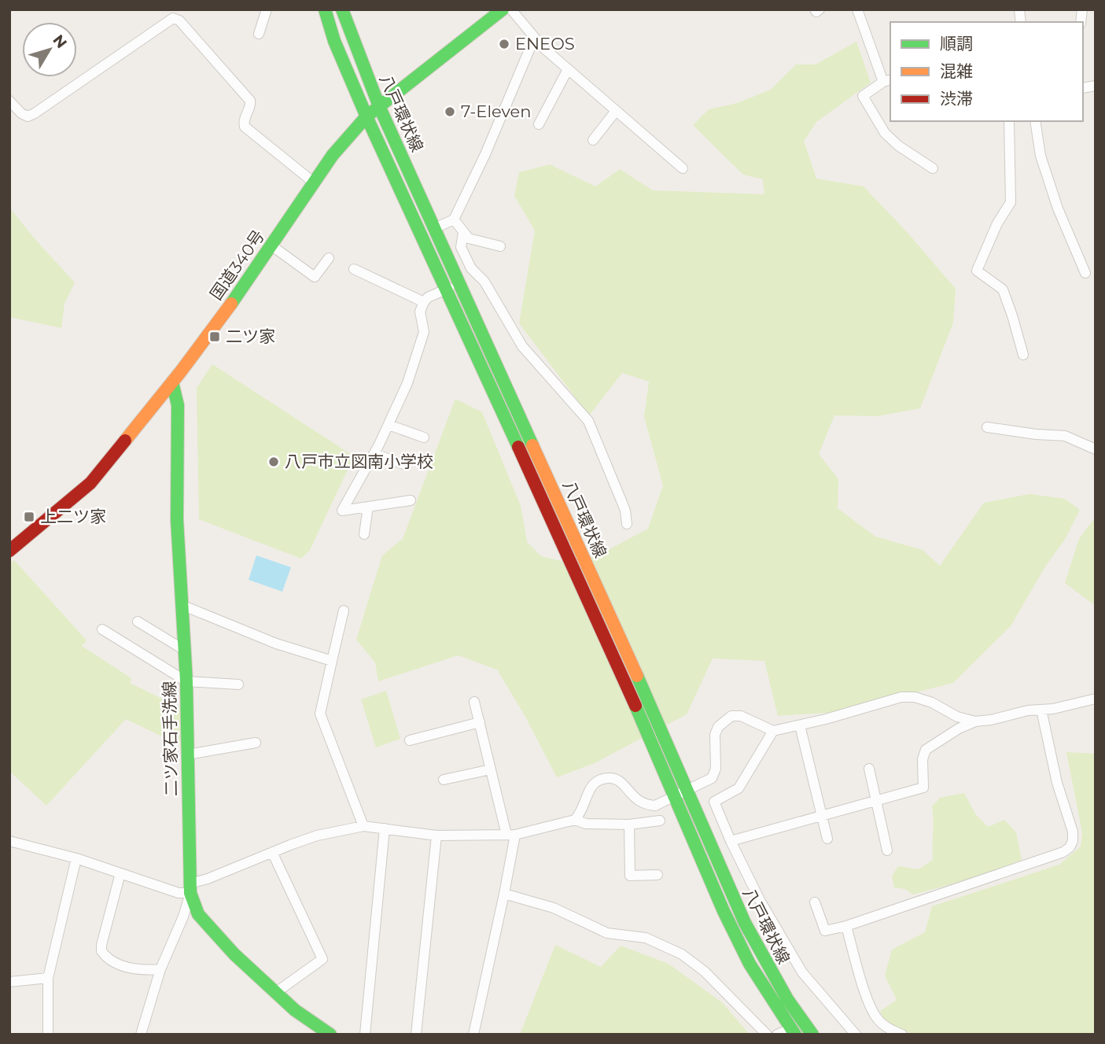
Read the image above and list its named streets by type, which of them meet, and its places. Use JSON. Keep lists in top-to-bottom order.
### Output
{
  "streets": {
    "main road": ["八戸環状線", "国道340号", "二ツ家石手洗線"]
  },
  "crossings": [
    ["八戸環状線", "国道340号"],
    ["国道340号", "二ツ家石手洗線"]
  ],
  "places": {
    "other": ["ENEOS", "7-Eleven", "八戸市立図南小学校"],
    "transit": ["二ツ家", "上二ツ家"]
  },
  "legend": ["順調", "混雑", "渋滞"],
  "north": "top right"
}
